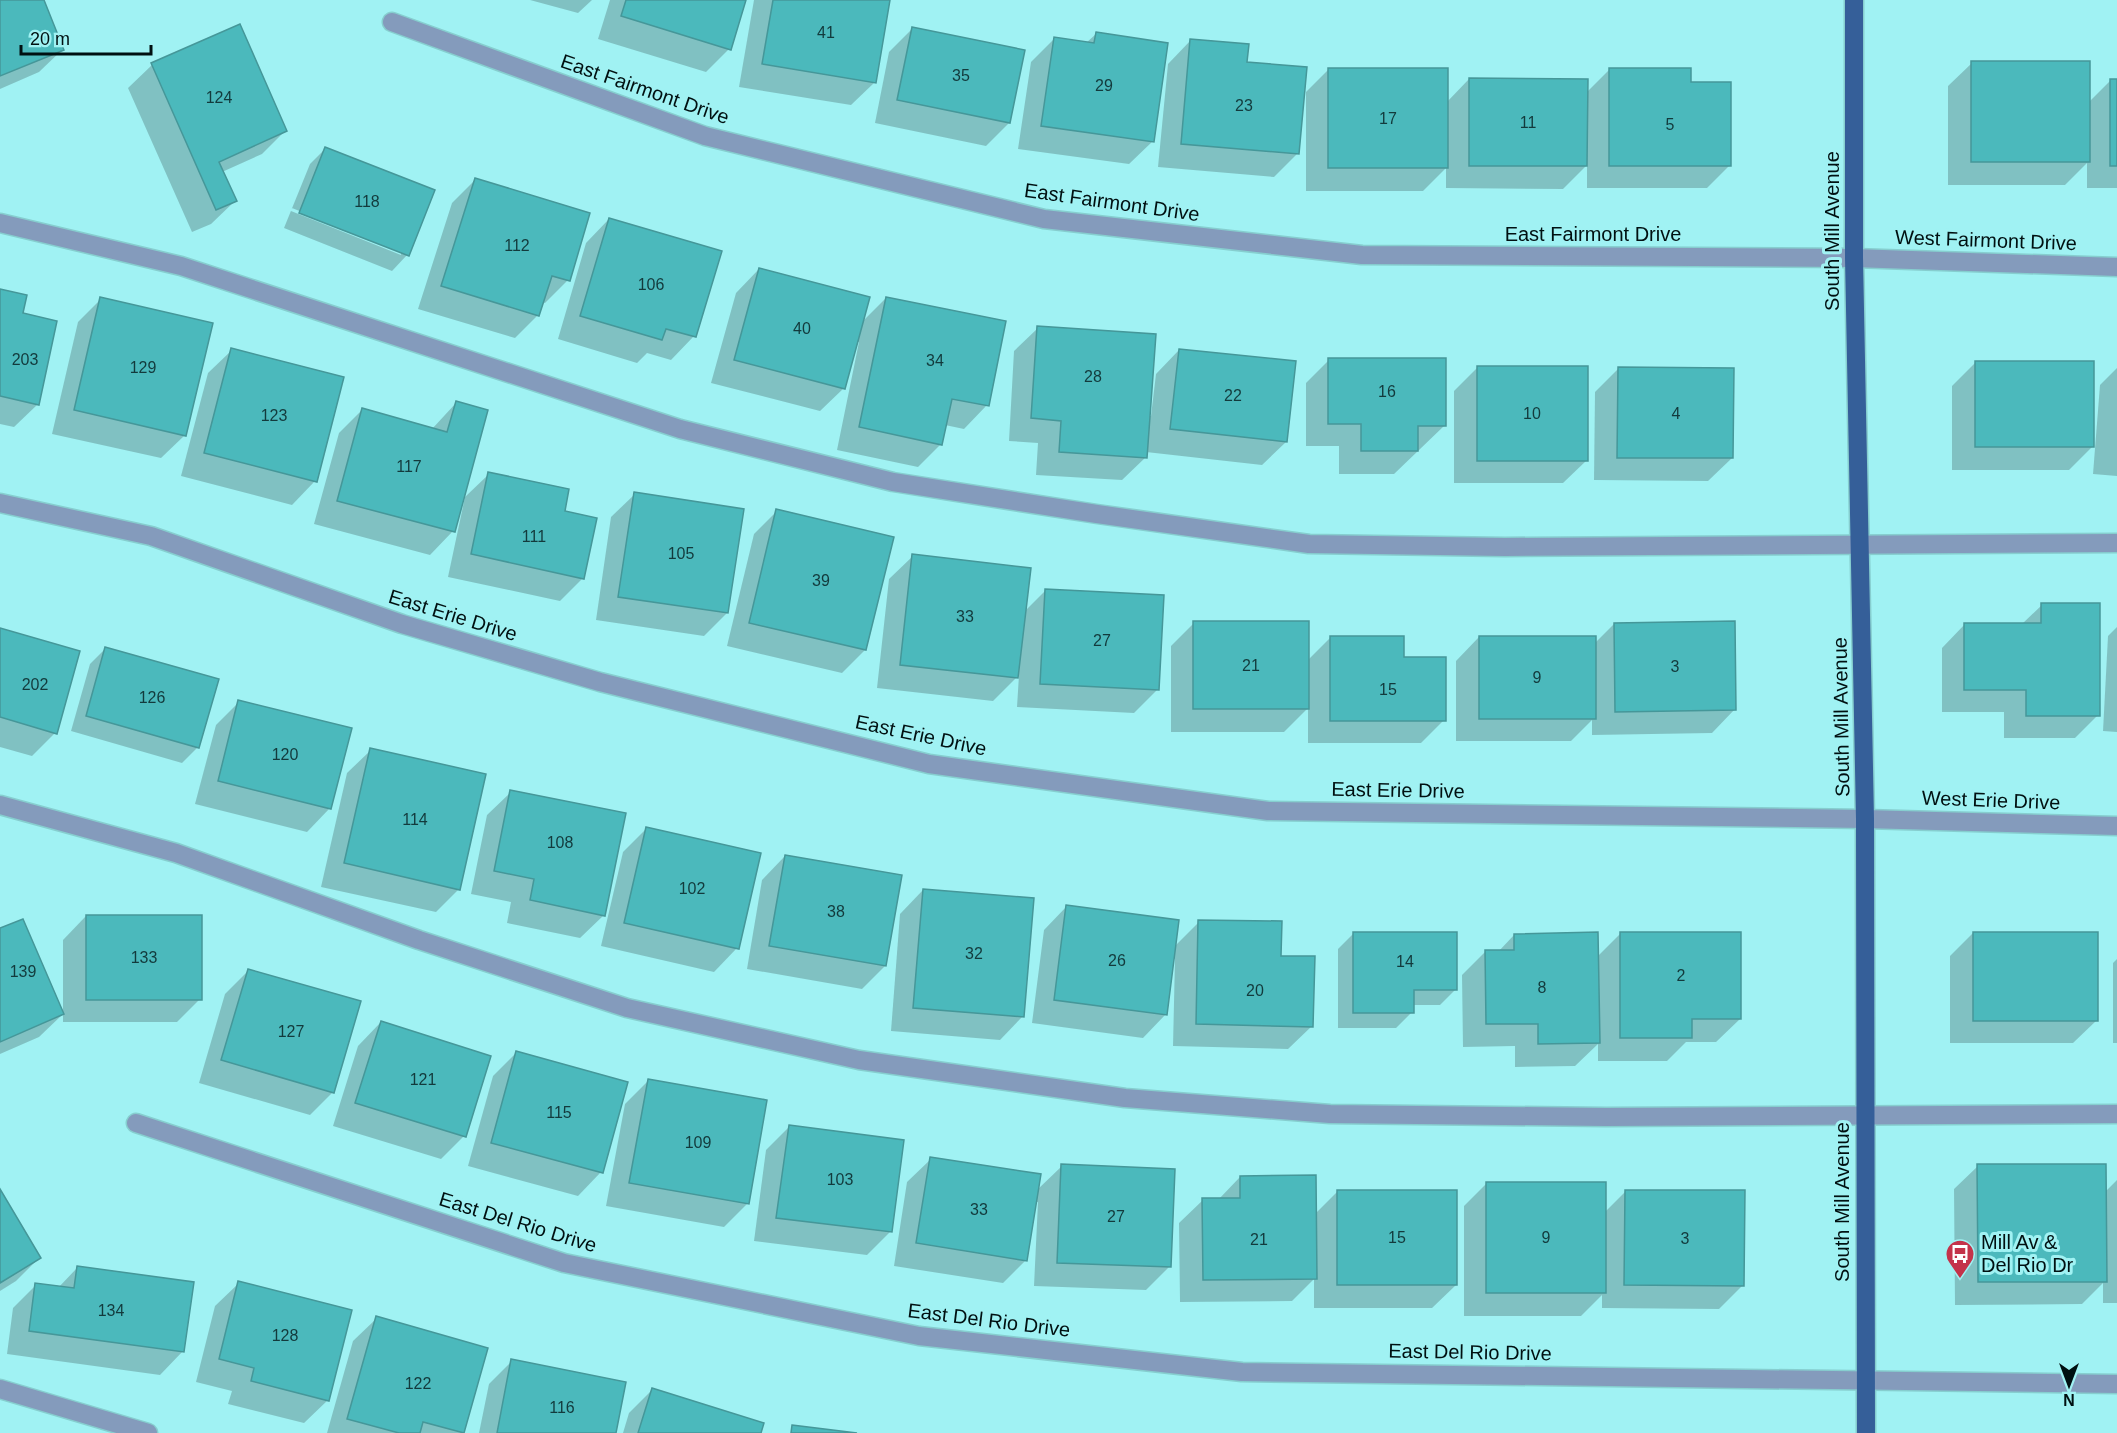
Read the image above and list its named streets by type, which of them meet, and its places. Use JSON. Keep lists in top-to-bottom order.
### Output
{
  "streets": {
    "main road": ["South Mill Avenue"],
    "street": [
      "East Fairmont Drive",
      "West Fairmont Drive",
      "East Erie Drive",
      "West Erie Drive",
      "East Del Rio Drive"
    ]
  },
  "crossings": [
    ["East Fairmont Drive", "South Mill Avenue"],
    ["East Fairmont Drive", "West Fairmont Drive"],
    ["South Mill Avenue", "West Fairmont Drive"],
    ["South Mill Avenue", "East Erie Drive"],
    ["South Mill Avenue", "West Erie Drive"],
    ["South Mill Avenue", "East Del Rio Drive"],
    ["East Erie Drive", "West Erie Drive"]
  ],
  "places": {
    "bus stop": ["Mill Av & Del Rio Dr"]
  },
  "house_numbers": [
    "41",
    "35",
    "29",
    "124",
    "23",
    "17",
    "11",
    "5",
    "118",
    "112",
    "106",
    "40",
    "203",
    "34",
    "129",
    "28",
    "16",
    "22",
    "10",
    "4",
    "123",
    "117",
    "111",
    "105",
    "39",
    "33",
    "27",
    "21",
    "3",
    "9",
    "202",
    "15",
    "126",
    "120",
    "114",
    "108",
    "102",
    "38",
    "32",
    "133",
    "26",
    "14",
    "139",
    "2",
    "8",
    "20",
    "127",
    "121",
    "115",
    "109",
    "103",
    "33",
    "27",
    "15",
    "9",
    "3",
    "21",
    "134",
    "128",
    "122",
    "116"
  ],
  "scale_bar": "20 m",
  "north": "bottom"
}
